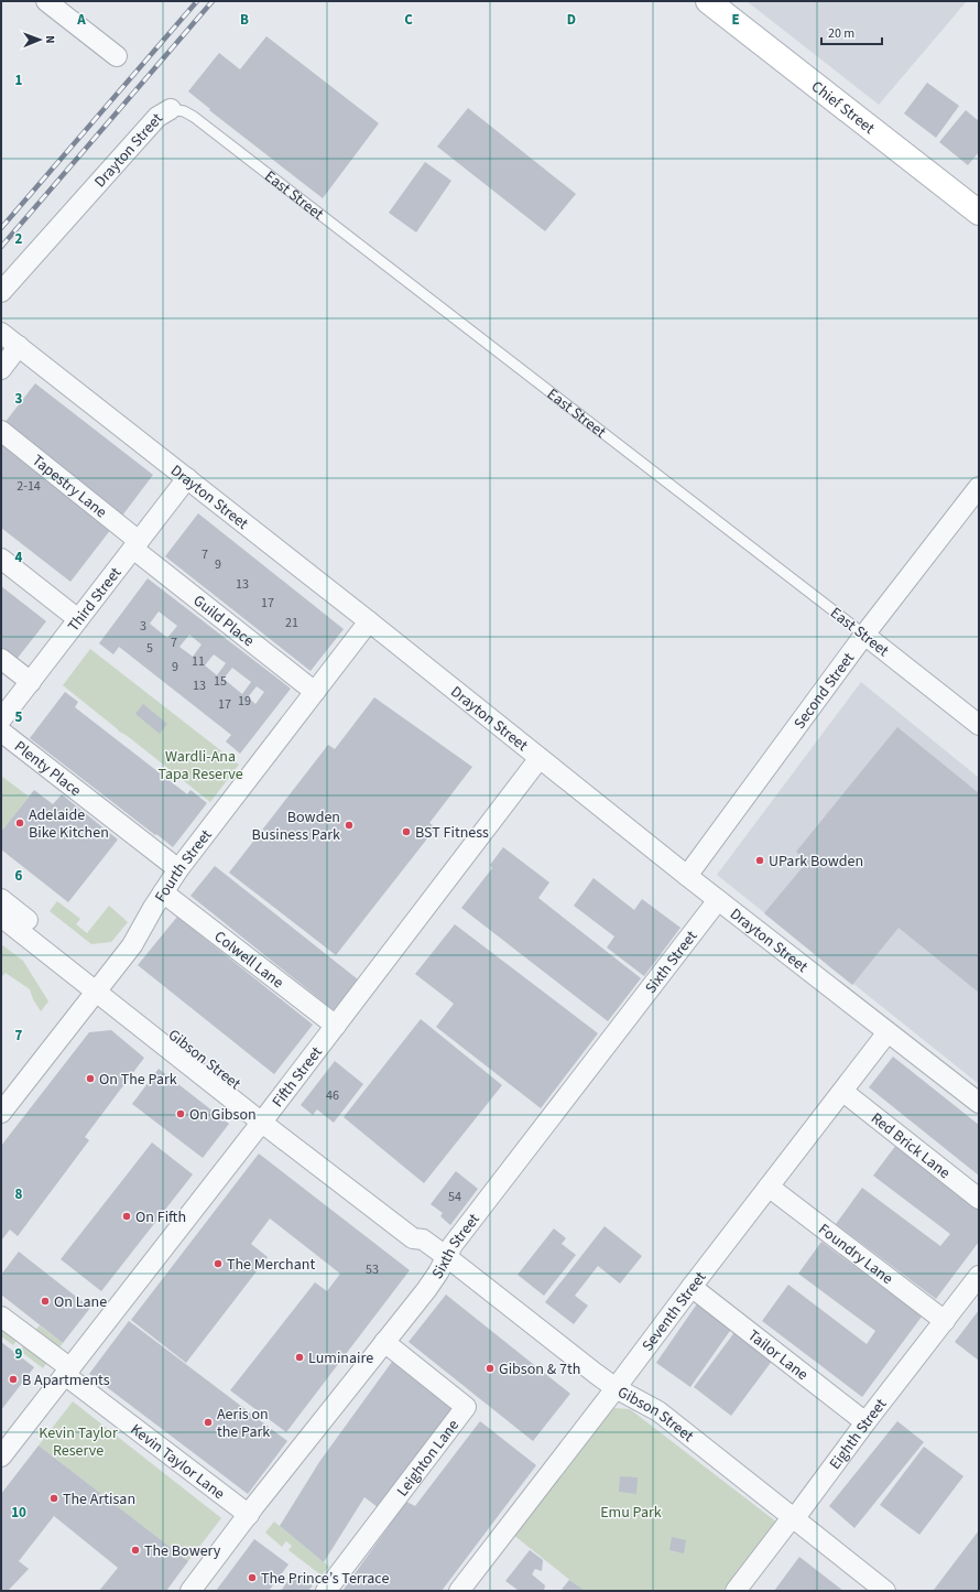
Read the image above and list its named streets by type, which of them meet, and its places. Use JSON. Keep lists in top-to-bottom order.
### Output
{
  "streets": {
    "street": [
      "Chief Street",
      "Drayton Street",
      "East Street",
      "Tapestry Lane",
      "Third Street",
      "Guild Place",
      "Second Street",
      "Plenty Place",
      "Fourth Street",
      "Colwell Lane",
      "Sixth Street",
      "Gibson Street",
      "Fifth Street",
      "Red Brick Lane",
      "Foundry Lane",
      "Seventh Street",
      "Tailor Lane",
      "Eighth Street",
      "Leighton Lane",
      "Kevin Taylor Lane"
    ]
  },
  "crossings": [
    ["Drayton Street", "East Street"],
    ["Drayton Street", "Third Street"],
    ["Drayton Street", "Second Street"],
    ["Drayton Street", "Fourth Street"],
    ["Drayton Street", "Sixth Street"],
    ["Drayton Street", "Fifth Street"],
    ["Drayton Street", "Seventh Street"],
    ["East Street", "Second Street"],
    ["Tapestry Lane", "Third Street"],
    ["Tapestry Lane", "Guild Place"],
    ["Third Street", "Guild Place"],
    ["Guild Place", "Fourth Street"],
    ["Plenty Place", "Fourth Street"],
    ["Fourth Street", "Colwell Lane"],
    ["Fourth Street", "Gibson Street"],
    ["Colwell Lane", "Fifth Street"],
    ["Sixth Street", "Gibson Street"],
    ["Sixth Street", "Leighton Lane"],
    ["Sixth Street", "Kevin Taylor Lane"],
    ["Gibson Street", "Fifth Street"],
    ["Gibson Street", "Seventh Street"],
    ["Gibson Street", "Eighth Street"],
    ["Fifth Street", "Kevin Taylor Lane"],
    ["Red Brick Lane", "Seventh Street"],
    ["Foundry Lane", "Seventh Street"],
    ["Foundry Lane", "Eighth Street"],
    ["Seventh Street", "Tailor Lane"],
    ["Tailor Lane", "Eighth Street"]
  ],
  "parks": ["Wardli-Ana Tapa Reserve", "Kevin Taylor Reserve", "Emu Park"],
  "places": [
    "Adelaide Bike Kitchen",
    "Bowden Business Park",
    "BST Fitness",
    "UPark Bowden",
    "On The Park",
    "On Gibson",
    "On Fifth",
    "The Merchant",
    "On Lane",
    "Luminaire",
    "Gibson & 7th",
    "B Apartments",
    "Aeris on the Park",
    "The Artisan",
    "The Bowery",
    "The Prince’s Terrace"
  ],
  "house_numbers": [
    "2-14",
    "7",
    "9",
    "13",
    "17",
    "21",
    "3",
    "7",
    "5",
    "11",
    "9",
    "15",
    "13",
    "19",
    "17",
    "46",
    "54",
    "53"
  ],
  "scale_bar": "20 m",
  "north": "right",
  "grid": {
    "columns": [
      "A",
      "B",
      "C",
      "D",
      "E"
    ],
    "rows": [
      "1",
      "2",
      "3",
      "4",
      "5",
      "6",
      "7",
      "8",
      "9",
      "10"
    ]
  }
}
